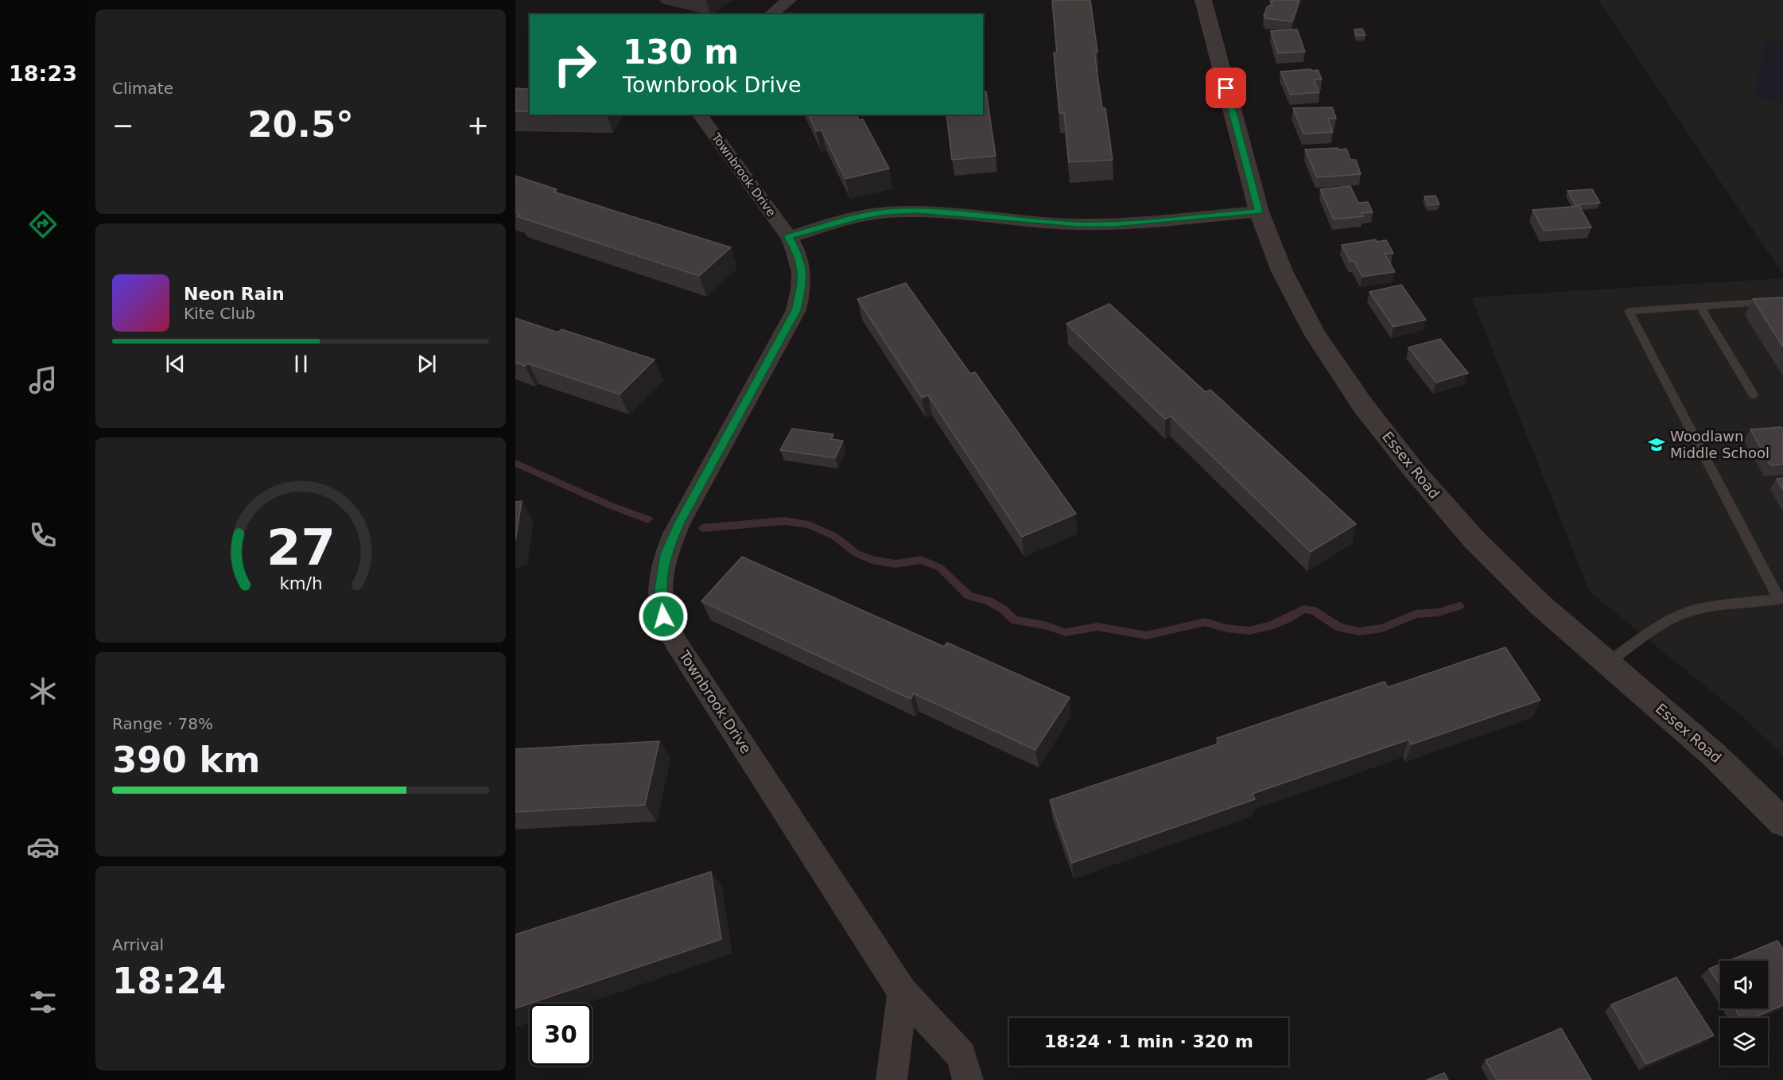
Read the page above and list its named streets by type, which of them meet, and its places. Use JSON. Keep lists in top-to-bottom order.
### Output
{
  "streets": {
    "street": ["Townbrook Drive", "Essex Road"]
  },
  "places": {
    "school or university": ["Woodlawn Middle School"]
  },
  "page": {
    "tabs": "18:23",
    "tile": [
      "Climate",
      ["Range · 78%", "390 km"],
      ["Arrival", "18:24"]
    ],
    "turn": ["130 m", "Townbrook Drive"],
    "heat": ["−", "20.5°", "+"],
    "song": ["Neon Rain", "Kite Club"],
    "limit": "30",
    "trip": "18:24 · 1 min · 320 m",
    "gauge": ["27", "km/h"]
  }
}
